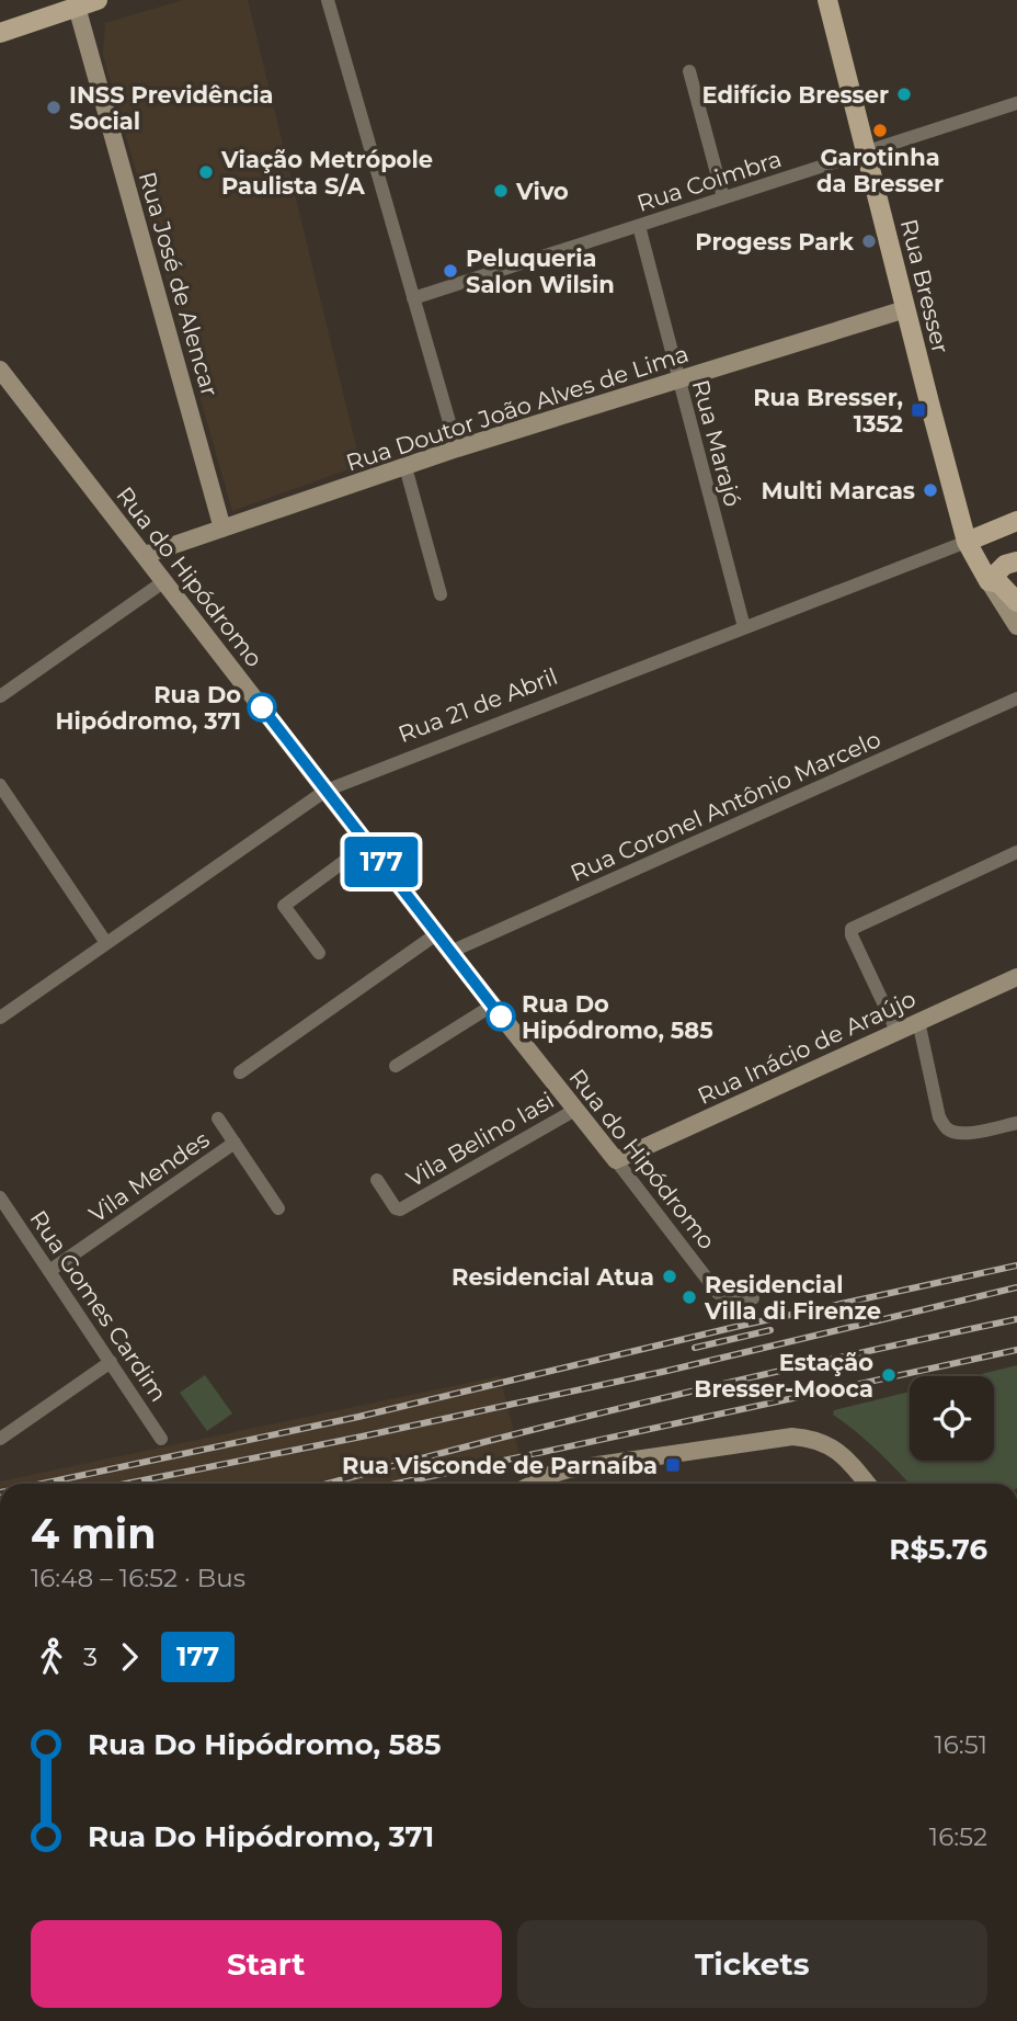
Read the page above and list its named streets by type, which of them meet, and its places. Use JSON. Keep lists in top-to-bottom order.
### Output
{
  "streets": {
    "main road": ["Rua Bresser", "Rua 21 de Abril"],
    "street": [
      "Rua Coimbra",
      "Rua José de Alencar",
      "Rua Doutor João Alves de Lima",
      "Rua Marajó",
      "Rua do Hipódromo",
      "Rua Coronel Antônio Marcelo",
      "Rua Inácio de Araújo",
      "Vila Belino Iasi",
      "Vila Mendes",
      "Rua Gomes Cardim"
    ]
  },
  "crossings": [
    ["Rua Coimbra", "Rua Bresser"],
    ["Rua Coimbra", "Rua Marajó"],
    ["Rua José de Alencar", "Rua Doutor João Alves de Lima"],
    ["Rua Bresser", "Rua Doutor João Alves de Lima"],
    ["Rua Bresser", "Rua 21 de Abril"],
    ["Rua Doutor João Alves de Lima", "Rua Marajó"],
    ["Rua Doutor João Alves de Lima", "Rua do Hipódromo"],
    ["Rua Marajó", "Rua 21 de Abril"],
    ["Rua do Hipódromo", "Rua 21 de Abril"],
    ["Rua do Hipódromo", "Rua Coronel Antônio Marcelo"],
    ["Rua do Hipódromo", "Rua Inácio de Araújo"],
    ["Rua do Hipódromo", "Vila Belino Iasi"],
    ["Vila Mendes", "Rua Gomes Cardim"]
  ],
  "places": {
    "other": [
      "Edifício Bresser",
      "INSS Previdência Social",
      "Garotinha da Bresser",
      "Viação Metrópole Paulista S/A",
      "Vivo",
      "Progess Park",
      "Peluqueria Salon Wilsin",
      "Multi Marcas",
      "Rua Do Hipódromo, 371",
      "Rua Do Hipódromo, 585",
      "Residencial Atua",
      "Residencial Villa di Firenze",
      "Estação Bresser-Mooca"
    ],
    "transit": ["Rua Bresser, 1352", "Rua Visconde de Parnaíba"]
  },
  "lines": ["bus line 177"],
  "page": {
    "on_map": "177",
    "heading": ["4 min", "16:48 – 16:52 · Bus", "R$5.76"],
    "legs": ["3", "177"],
    "list": [
      {
        "name": "Rua Do Hipódromo, 585",
        "value": "16:51"
      },
      {
        "name": "Rua Do Hipódromo, 371",
        "value": "16:52"
      }
    ],
    "buttons": ["Start", "Tickets"]
  }
}
